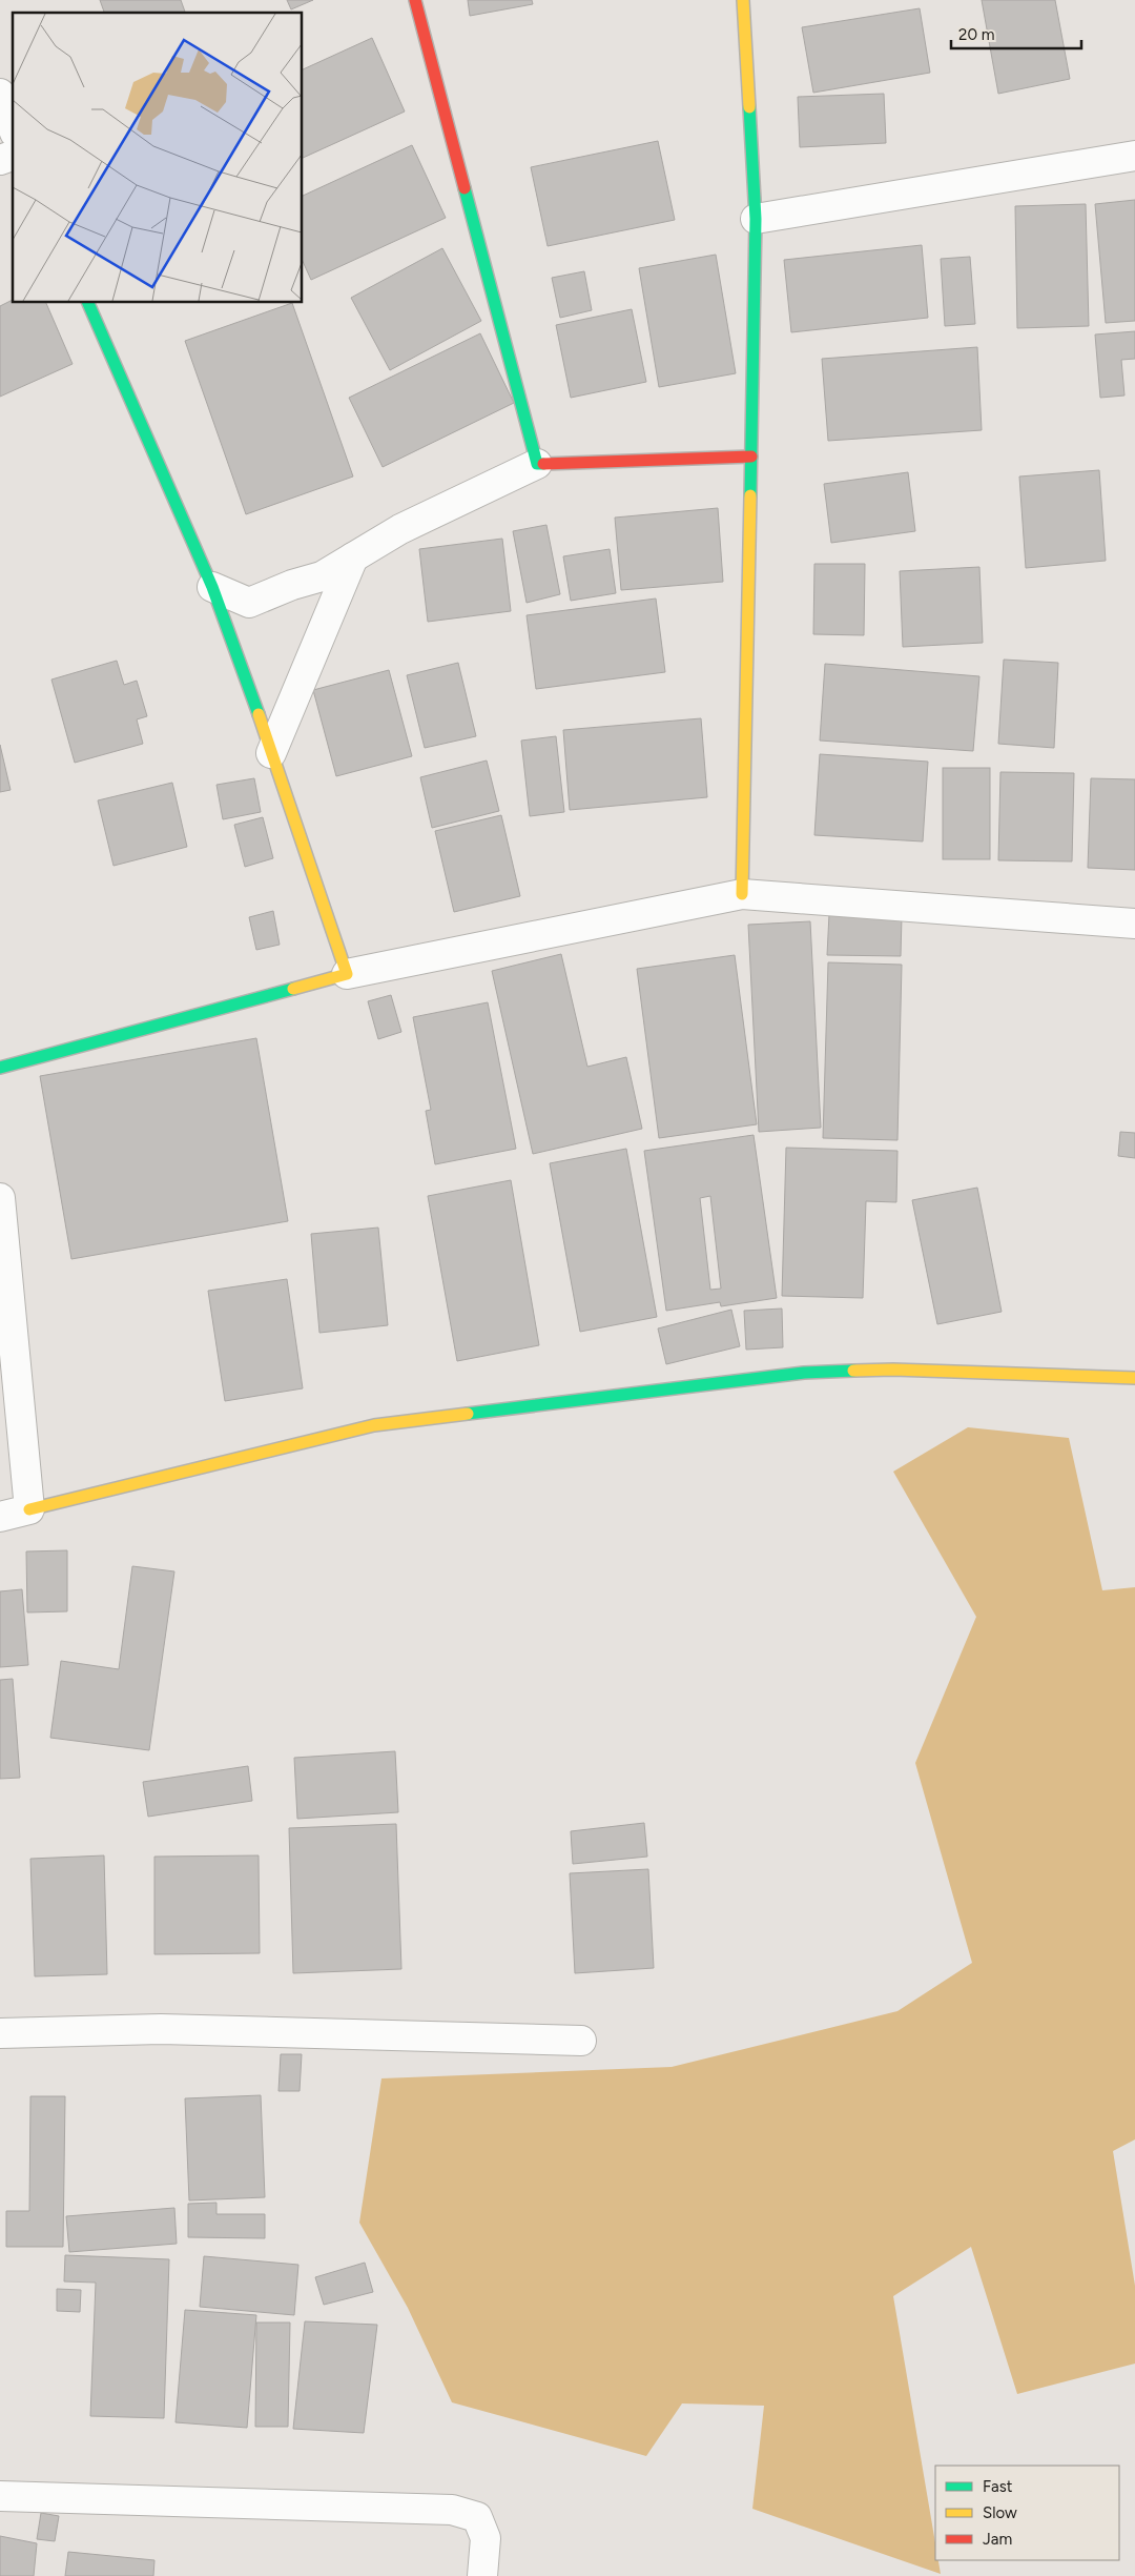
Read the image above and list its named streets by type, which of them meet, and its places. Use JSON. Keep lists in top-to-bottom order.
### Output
{
  "legend": ["Fast", "Slow", "Jam"],
  "scale_bar": "20 m"
}
